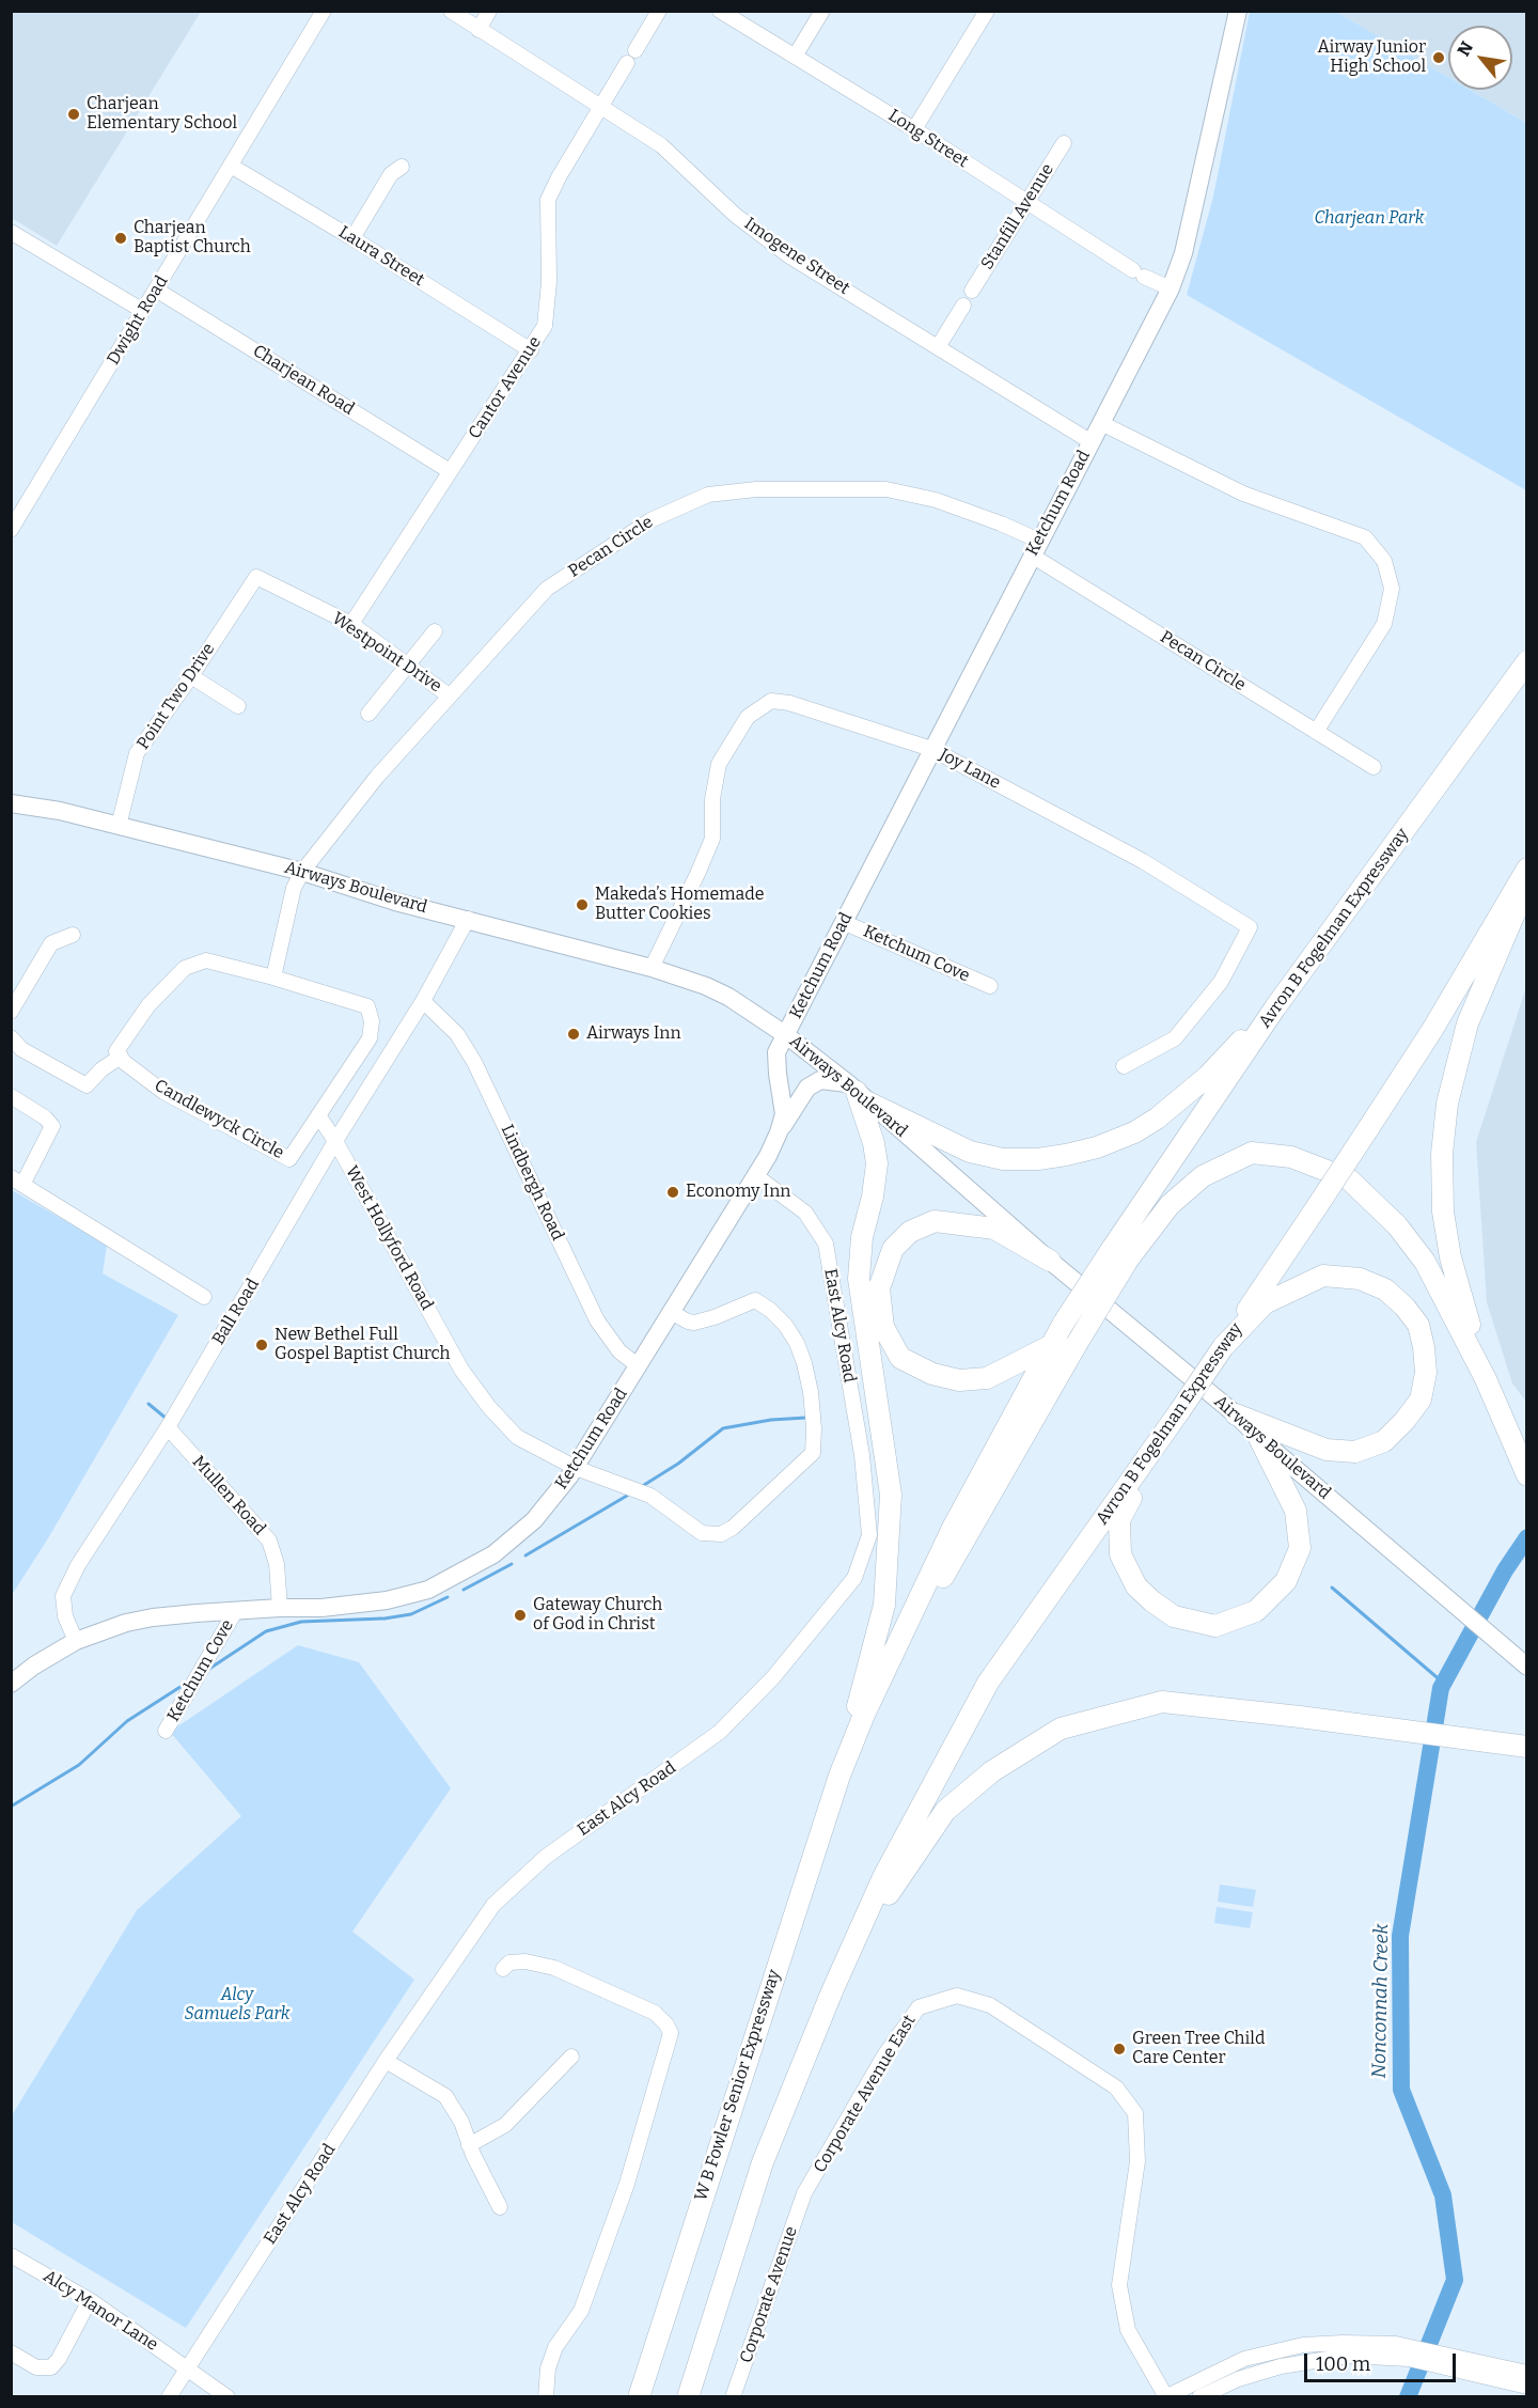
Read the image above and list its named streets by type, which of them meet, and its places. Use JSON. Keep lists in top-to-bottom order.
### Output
{
  "streets": {
    "highway": ["Avron B Fogelman Expressway", "W B Fowler Senior Expressway"],
    "main road": ["Ketchum Road", "Airways Boulevard"],
    "street": [
      "Long Street",
      "Stanfill Avenue",
      "Laura Street",
      "Imogene Street",
      "Dwight Road",
      "Charjean Road",
      "Cantor Avenue",
      "Pecan Circle",
      "Westpoint Drive",
      "Point Two Drive",
      "Joy Lane",
      "Ketchum Cove",
      "Candlewyck Circle",
      "Lindbergh Road",
      "West Hollyford Road",
      "Ball Road",
      "East Alcy Road",
      "Mullen Road",
      "Corporate Avenue East",
      "Corporate Avenue",
      "Alcy Manor Lane"
    ]
  },
  "crossings": [
    ["Long Street", "Stanfill Avenue"],
    ["Long Street", "Ketchum Road"],
    ["Laura Street", "Dwight Road"],
    ["Laura Street", "Cantor Avenue"],
    ["Imogene Street", "Cantor Avenue"],
    ["Imogene Street", "Ketchum Road"],
    ["Dwight Road", "Charjean Road"],
    ["Charjean Road", "Cantor Avenue"],
    ["Cantor Avenue", "Westpoint Drive"],
    ["Ketchum Road", "Pecan Circle"],
    ["Ketchum Road", "Joy Lane"],
    ["Ketchum Road", "Airways Boulevard"],
    ["Ketchum Road", "Ketchum Cove"],
    ["Ketchum Road", "Lindbergh Road"],
    ["Ketchum Road", "West Hollyford Road"],
    ["Ketchum Road", "Ball Road"],
    ["Ketchum Road", "East Alcy Road"],
    ["Ketchum Road", "Mullen Road"],
    ["Pecan Circle", "Westpoint Drive"],
    ["Pecan Circle", "Airways Boulevard"],
    ["Westpoint Drive", "Point Two Drive"],
    ["Point Two Drive", "Airways Boulevard"],
    ["Joy Lane", "Airways Boulevard"],
    ["Airways Boulevard", "Ball Road"],
    ["Avron B Fogelman Expressway", "W B Fowler Senior Expressway"],
    ["Lindbergh Road", "Ball Road"],
    ["West Hollyford Road", "Ball Road"],
    ["Ball Road", "Mullen Road"],
    ["East Alcy Road", "Alcy Manor Lane"],
    ["Corporate Avenue East", "Corporate Avenue"]
  ],
  "water": ["Nonconnah Creek"],
  "parks": ["Charjean Park", "Alcy Samuels Park"],
  "places": [
    "Airway Junior High School",
    "Charjean Elementary School",
    "Charjean Baptist Church",
    "Makeda’s Homemade Butter Cookies",
    "Airways Inn",
    "Economy Inn",
    "New Bethel Full Gospel Baptist Church",
    "Gateway Church of God in Christ",
    "Green Tree Child Care Center"
  ],
  "scale_bar": "100 m",
  "north": "top left"
}
